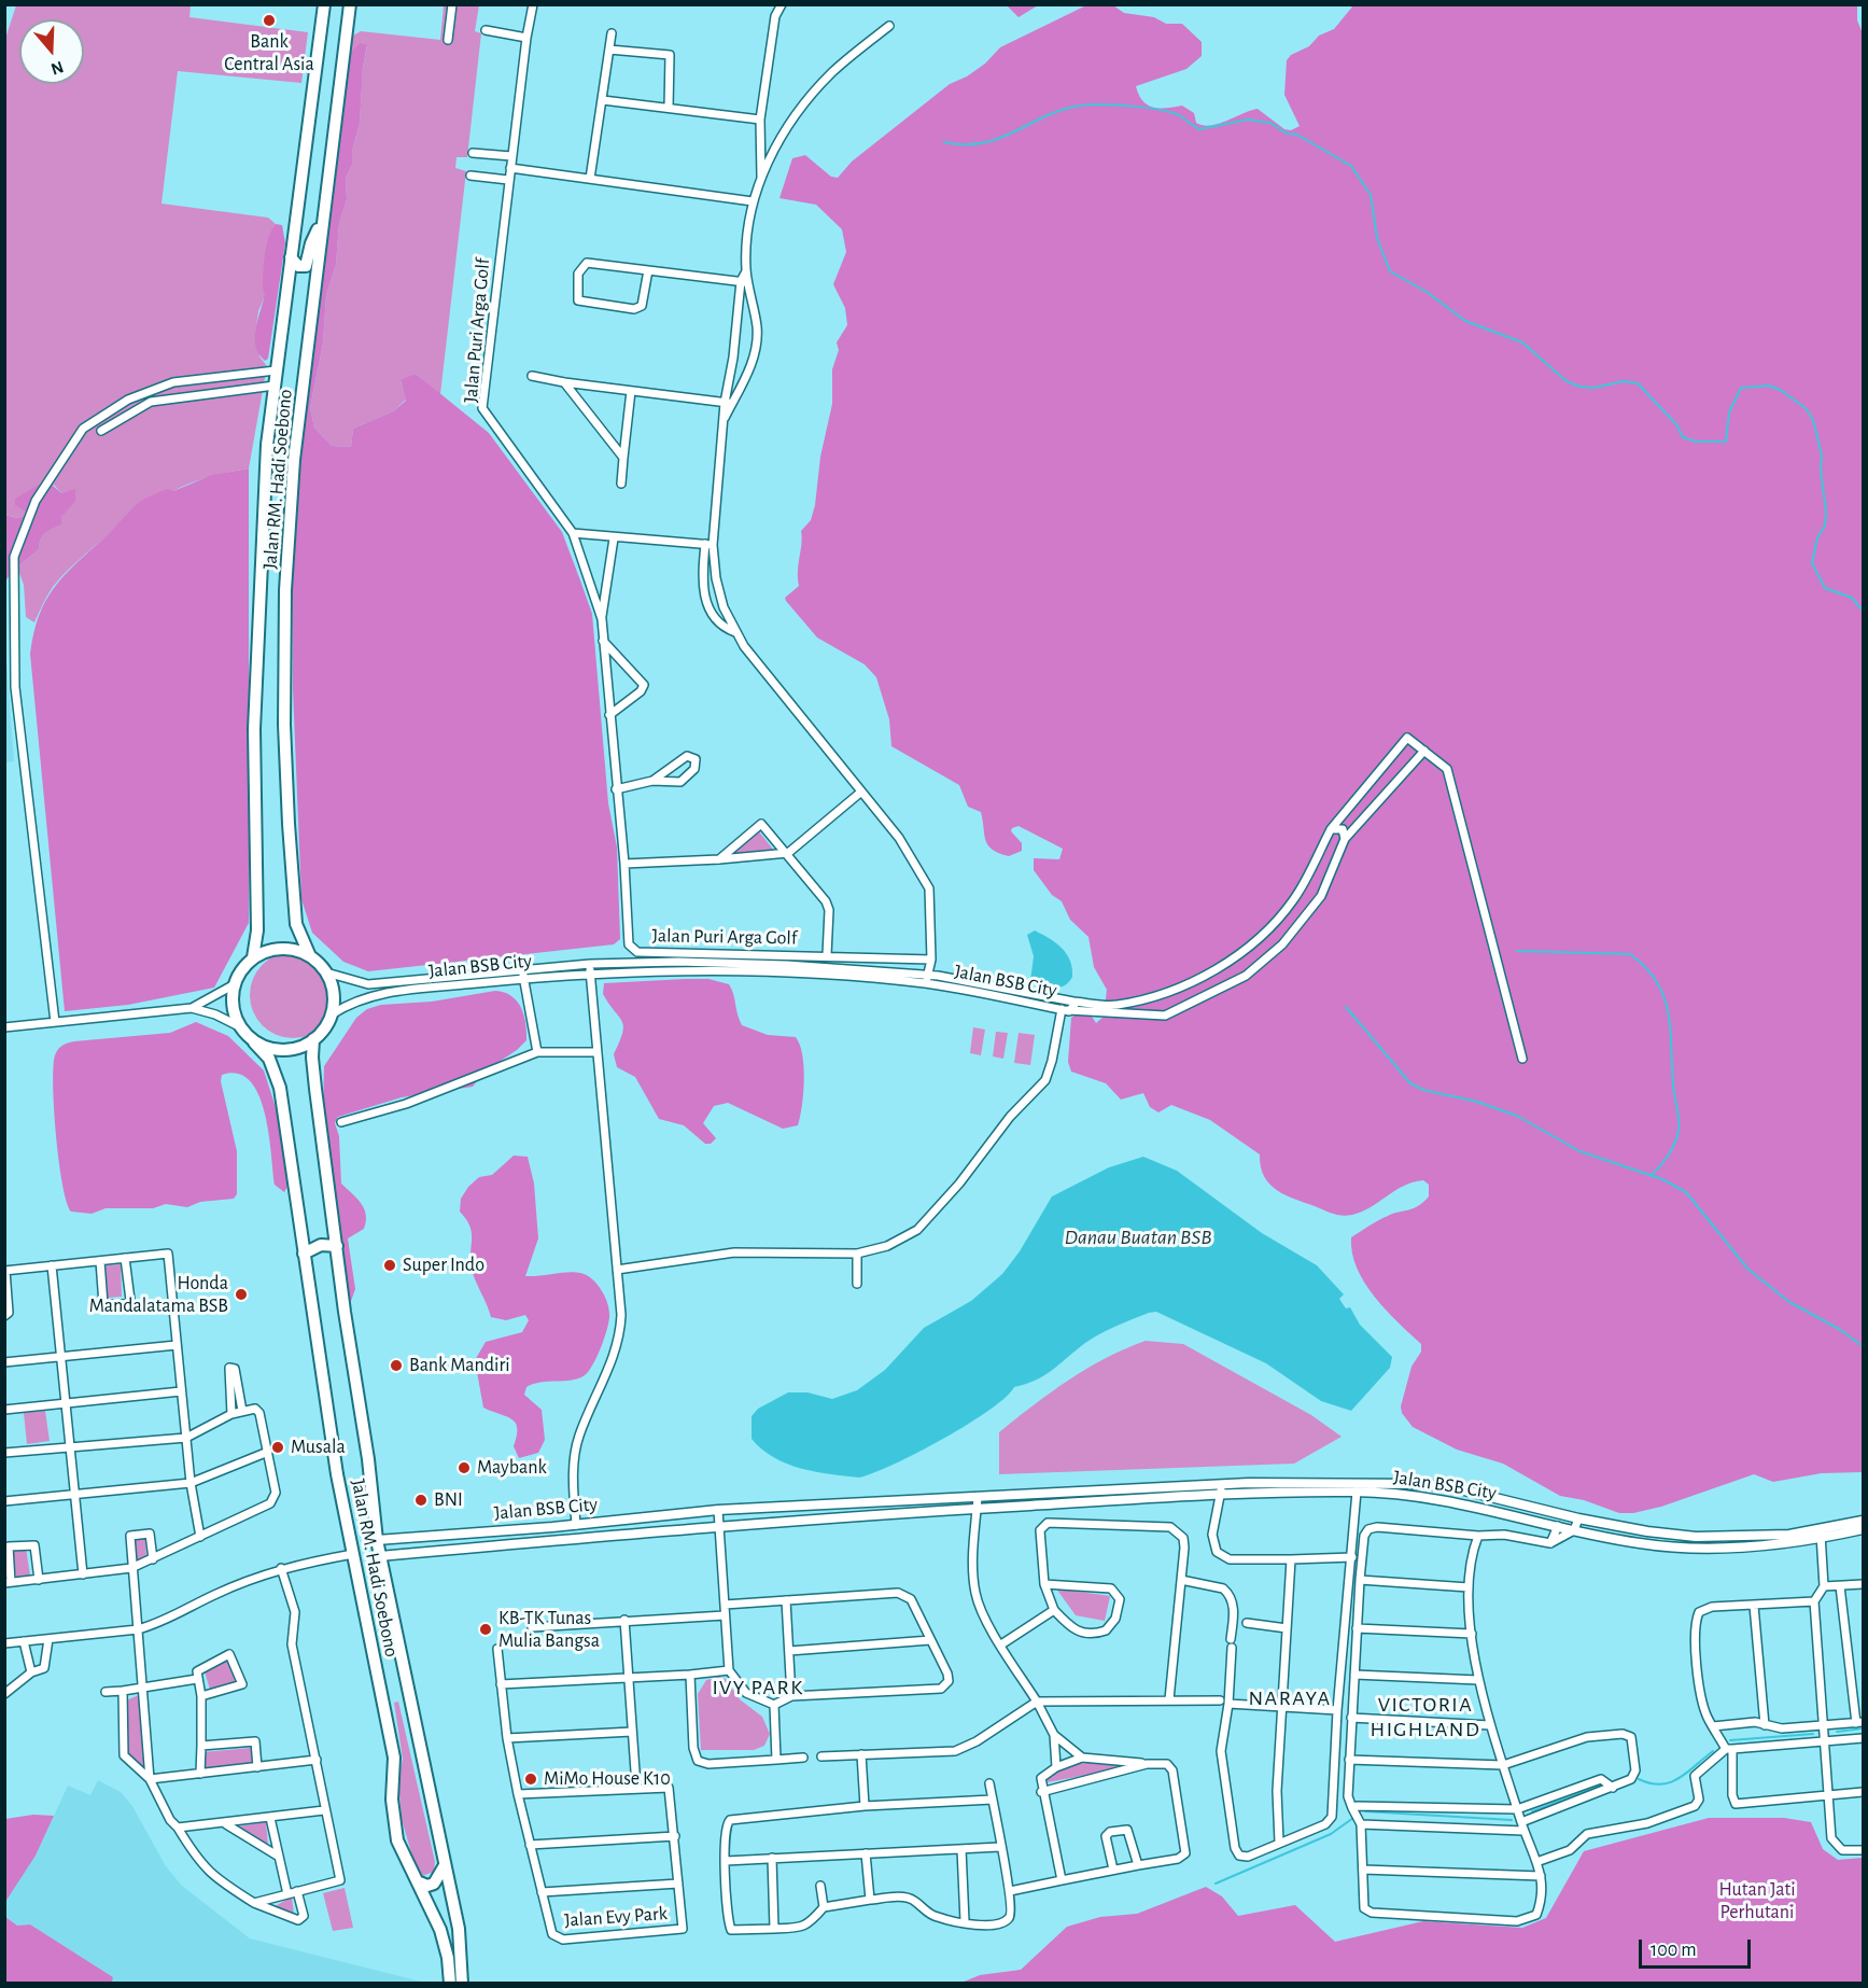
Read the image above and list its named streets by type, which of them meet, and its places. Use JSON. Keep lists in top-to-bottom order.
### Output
{
  "streets": {
    "main road": ["Jalan RM. Hadi Soebono"],
    "street": ["Jalan Puri Arga Golf", "Jalan BSB City", "Jalan Evy Park"]
  },
  "crossings": [
    ["Jalan RM. Hadi Soebono", "Jalan BSB City"]
  ],
  "districts": ["IVY PARK", "NARAYA", "VICTORIA HIGHLAND"],
  "water": ["Danau Buatan BSB"],
  "parks": ["Hutan Jati Perhutani"],
  "places": [
    "Bank Central Asia",
    "Super Indo",
    "Honda Mandalatama BSB",
    "Bank Mandiri",
    "Musala",
    "Maybank",
    "BNI",
    "KB-TK Tunas Mulia Bangsa",
    "MiMo House K10"
  ],
  "scale_bar": "100 m",
  "north": "bottom"
}
